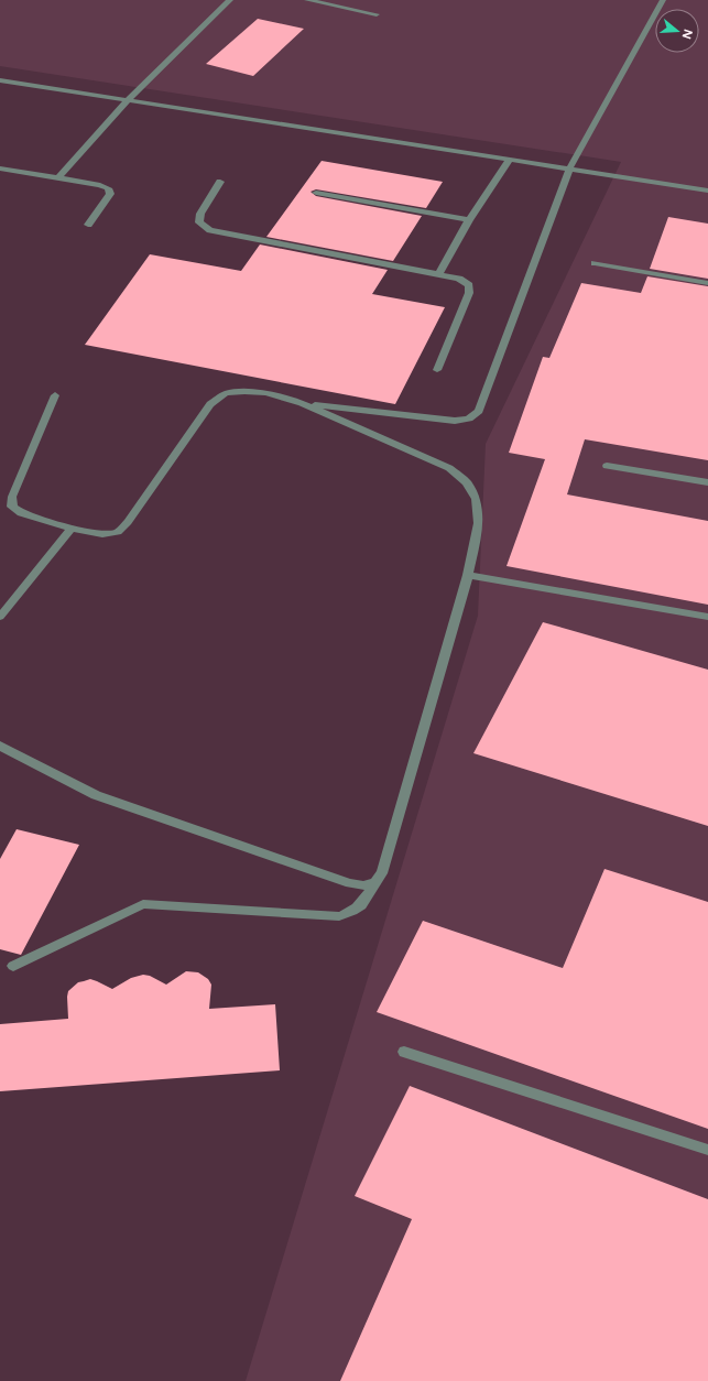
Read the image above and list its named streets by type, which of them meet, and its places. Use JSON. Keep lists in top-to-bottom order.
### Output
{
  "north": "right"
}
